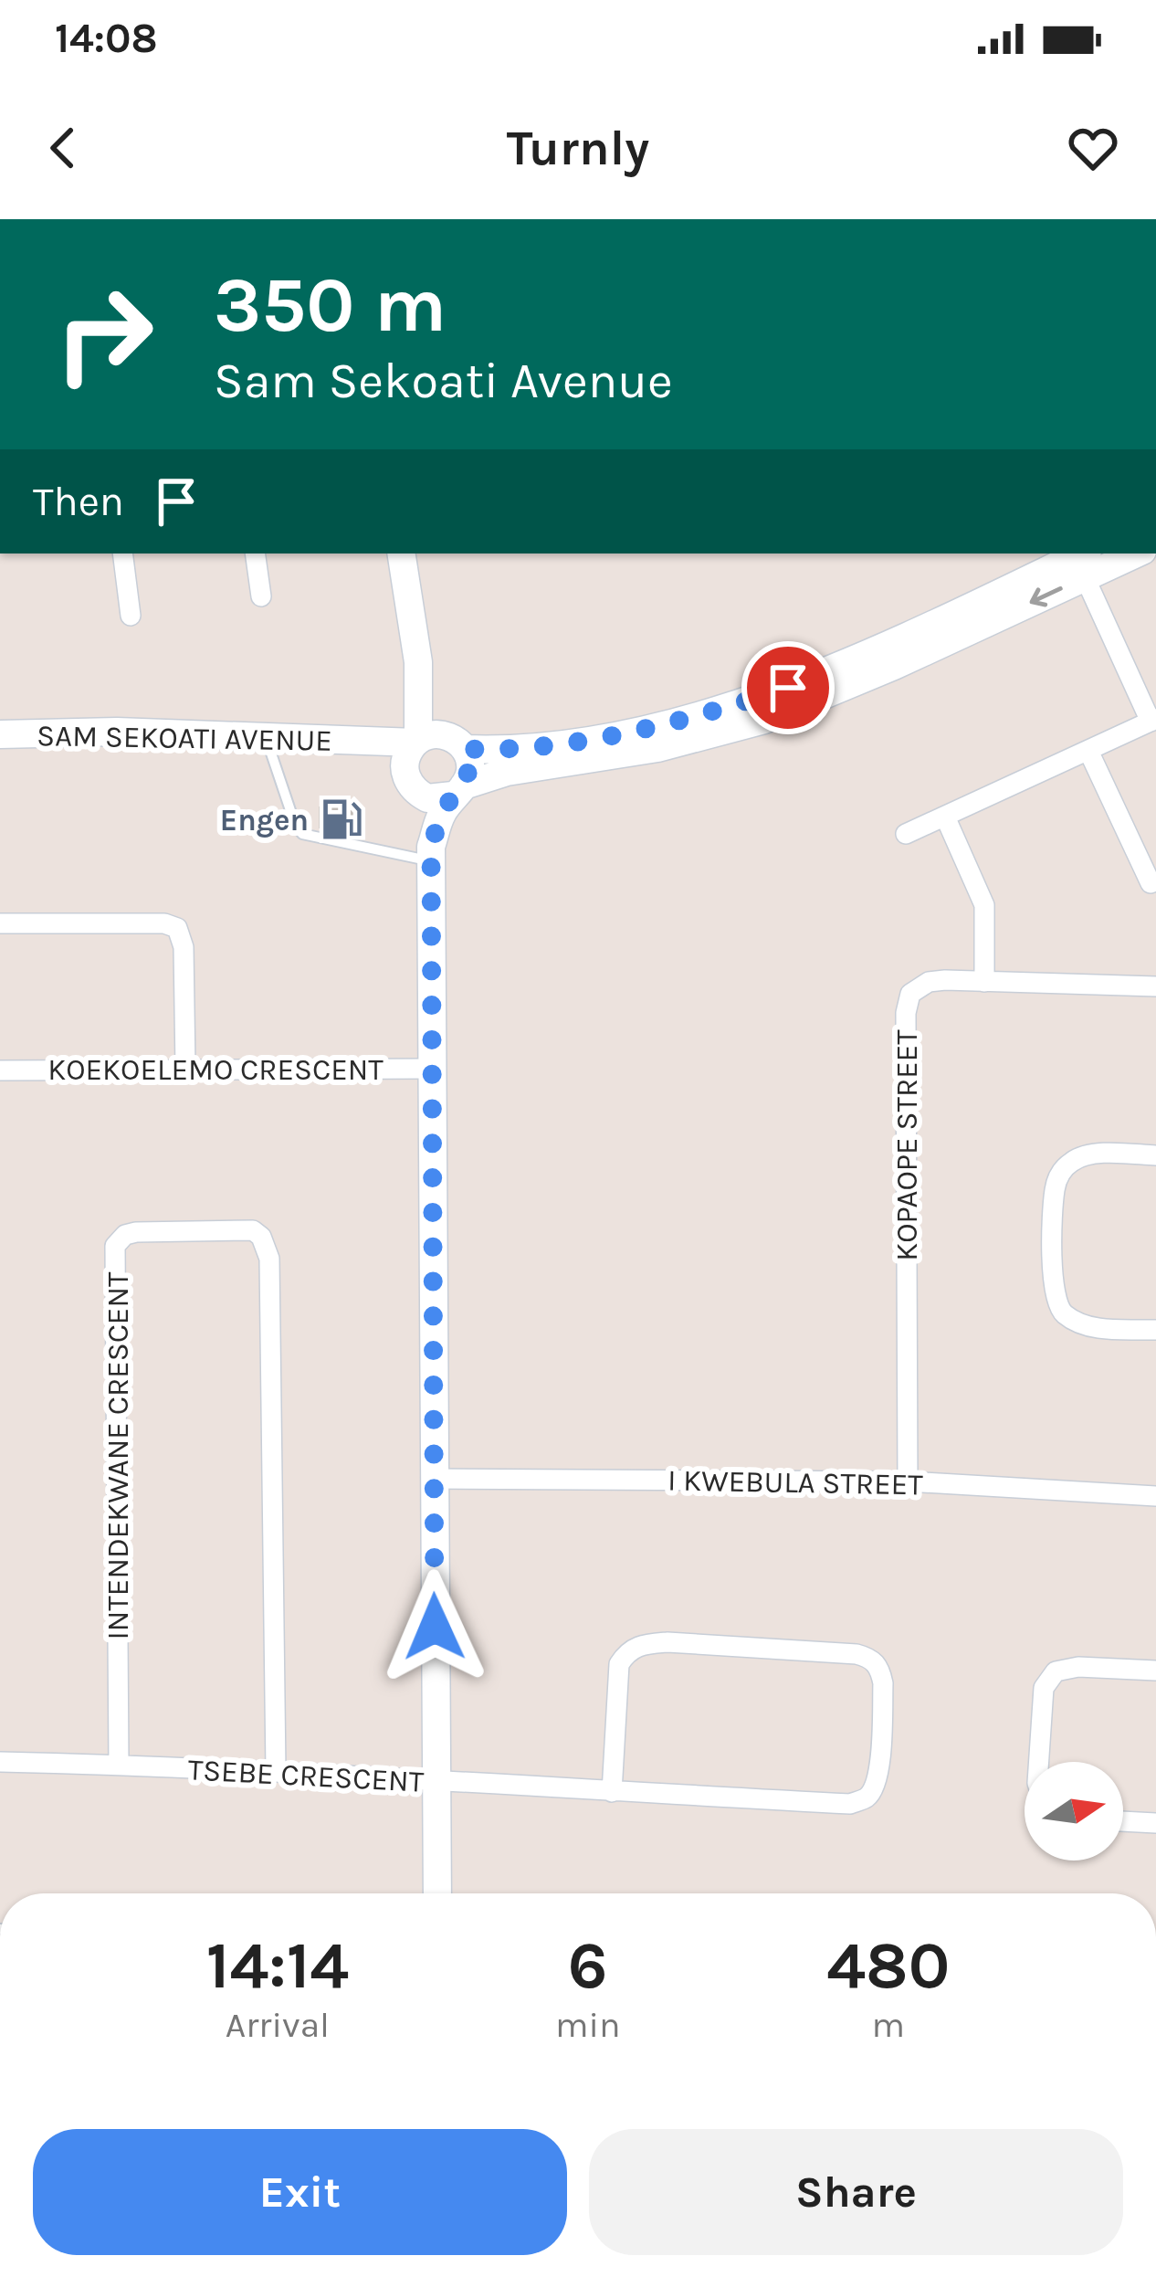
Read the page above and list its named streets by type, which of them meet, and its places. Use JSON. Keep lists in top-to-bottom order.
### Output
{
  "streets": {
    "street": [
      "SAM SEKOATI AVENUE",
      "KOEKOELEMO CRESCENT",
      "KOPAOPE STREET",
      "INTENDEKWANE CRESCENT",
      "I KWEBULA STREET",
      "TSEBE CRESCENT"
    ]
  },
  "crossings": [
    ["KOPAOPE STREET", "I KWEBULA STREET"],
    ["INTENDEKWANE CRESCENT", "TSEBE CRESCENT"]
  ],
  "places": {
    "fuel station": ["Engen"]
  },
  "north": "right",
  "page": {
    "status": "14:08",
    "header": "Turnly",
    "turn": ["350 m", "Sam Sekoati Avenue"],
    "then": "Then",
    "eta": [
      "14:14",
      "Arrival",
      "6",
      "min",
      "480",
      "m"
    ],
    "buttons": ["Exit", "Share"]
  }
}
